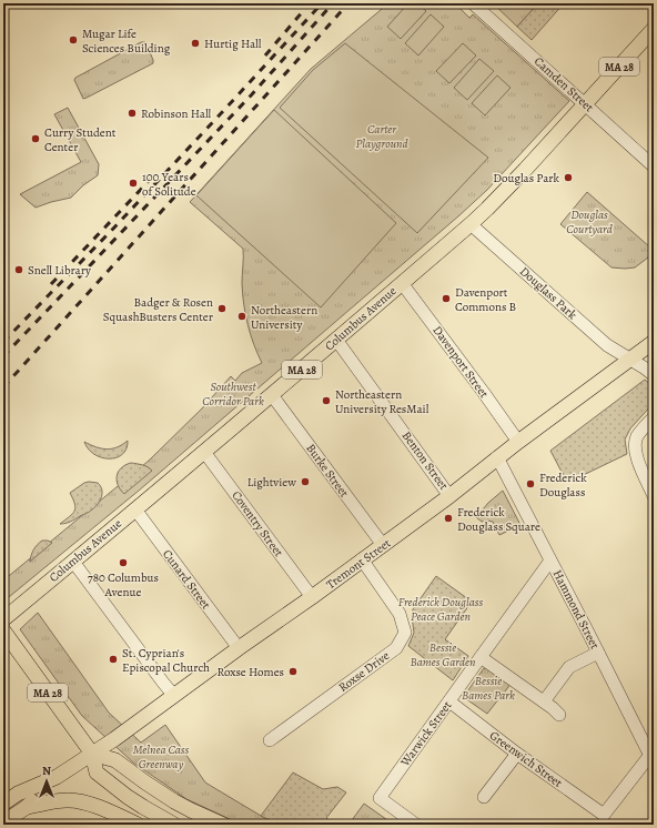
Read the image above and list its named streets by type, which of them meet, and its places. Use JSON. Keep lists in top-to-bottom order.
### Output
{
  "streets": {
    "main road": ["MA 28", "Columbus Avenue", "Tremont Street"],
    "street": [
      "Camden Street",
      "Douglass Park",
      "Davenport Street",
      "Benton Street",
      "Burke Street",
      "Coventry Street",
      "Cunard Street",
      "Hammond Street",
      "Roxse Drive",
      "Warwick Street",
      "Greenwich Street"
    ]
  },
  "crossings": [
    ["MA 28", "Tremont Street"],
    ["Camden Street", "Columbus Avenue"],
    ["Douglass Park", "Columbus Avenue"],
    ["Douglass Park", "Tremont Street"],
    ["Columbus Avenue", "Davenport Street"],
    ["Columbus Avenue", "Benton Street"],
    ["Columbus Avenue", "Burke Street"],
    ["Columbus Avenue", "Coventry Street"],
    ["Columbus Avenue", "Cunard Street"],
    ["Davenport Street", "Tremont Street"],
    ["Benton Street", "Tremont Street"],
    ["Burke Street", "Tremont Street"],
    ["Coventry Street", "Tremont Street"],
    ["Tremont Street", "Cunard Street"],
    ["Tremont Street", "Hammond Street"],
    ["Tremont Street", "Roxse Drive"],
    ["Hammond Street", "Warwick Street"],
    ["Hammond Street", "Greenwich Street"],
    ["Warwick Street", "Greenwich Street"]
  ],
  "parks": [
    "Carter Playground",
    "Douglas Courtyard",
    "Southwest Corridor Park",
    "Frederick Douglass Peace Garden",
    "Bessie Bames Garden",
    "Bessie Bames Park",
    "Melnea Cass Greenway"
  ],
  "places": [
    "Mugar Life Sciences Building",
    "Hurtig Hall",
    "Robinson Hall",
    "Curry Student Center",
    "Douglas Park",
    "100 Years of Solitude",
    "Snell Library",
    "Davenport Commons B",
    "Badger & Rosen SquashBusters Center",
    "Northeastern University",
    "Northeastern University ResMail",
    "Lightview",
    "Frederick Douglass",
    "Frederick Douglass Square",
    "780 Columbus Avenue",
    "St. Cyprian's Episcopal Church",
    "Roxse Homes"
  ],
  "north": "top"
}
